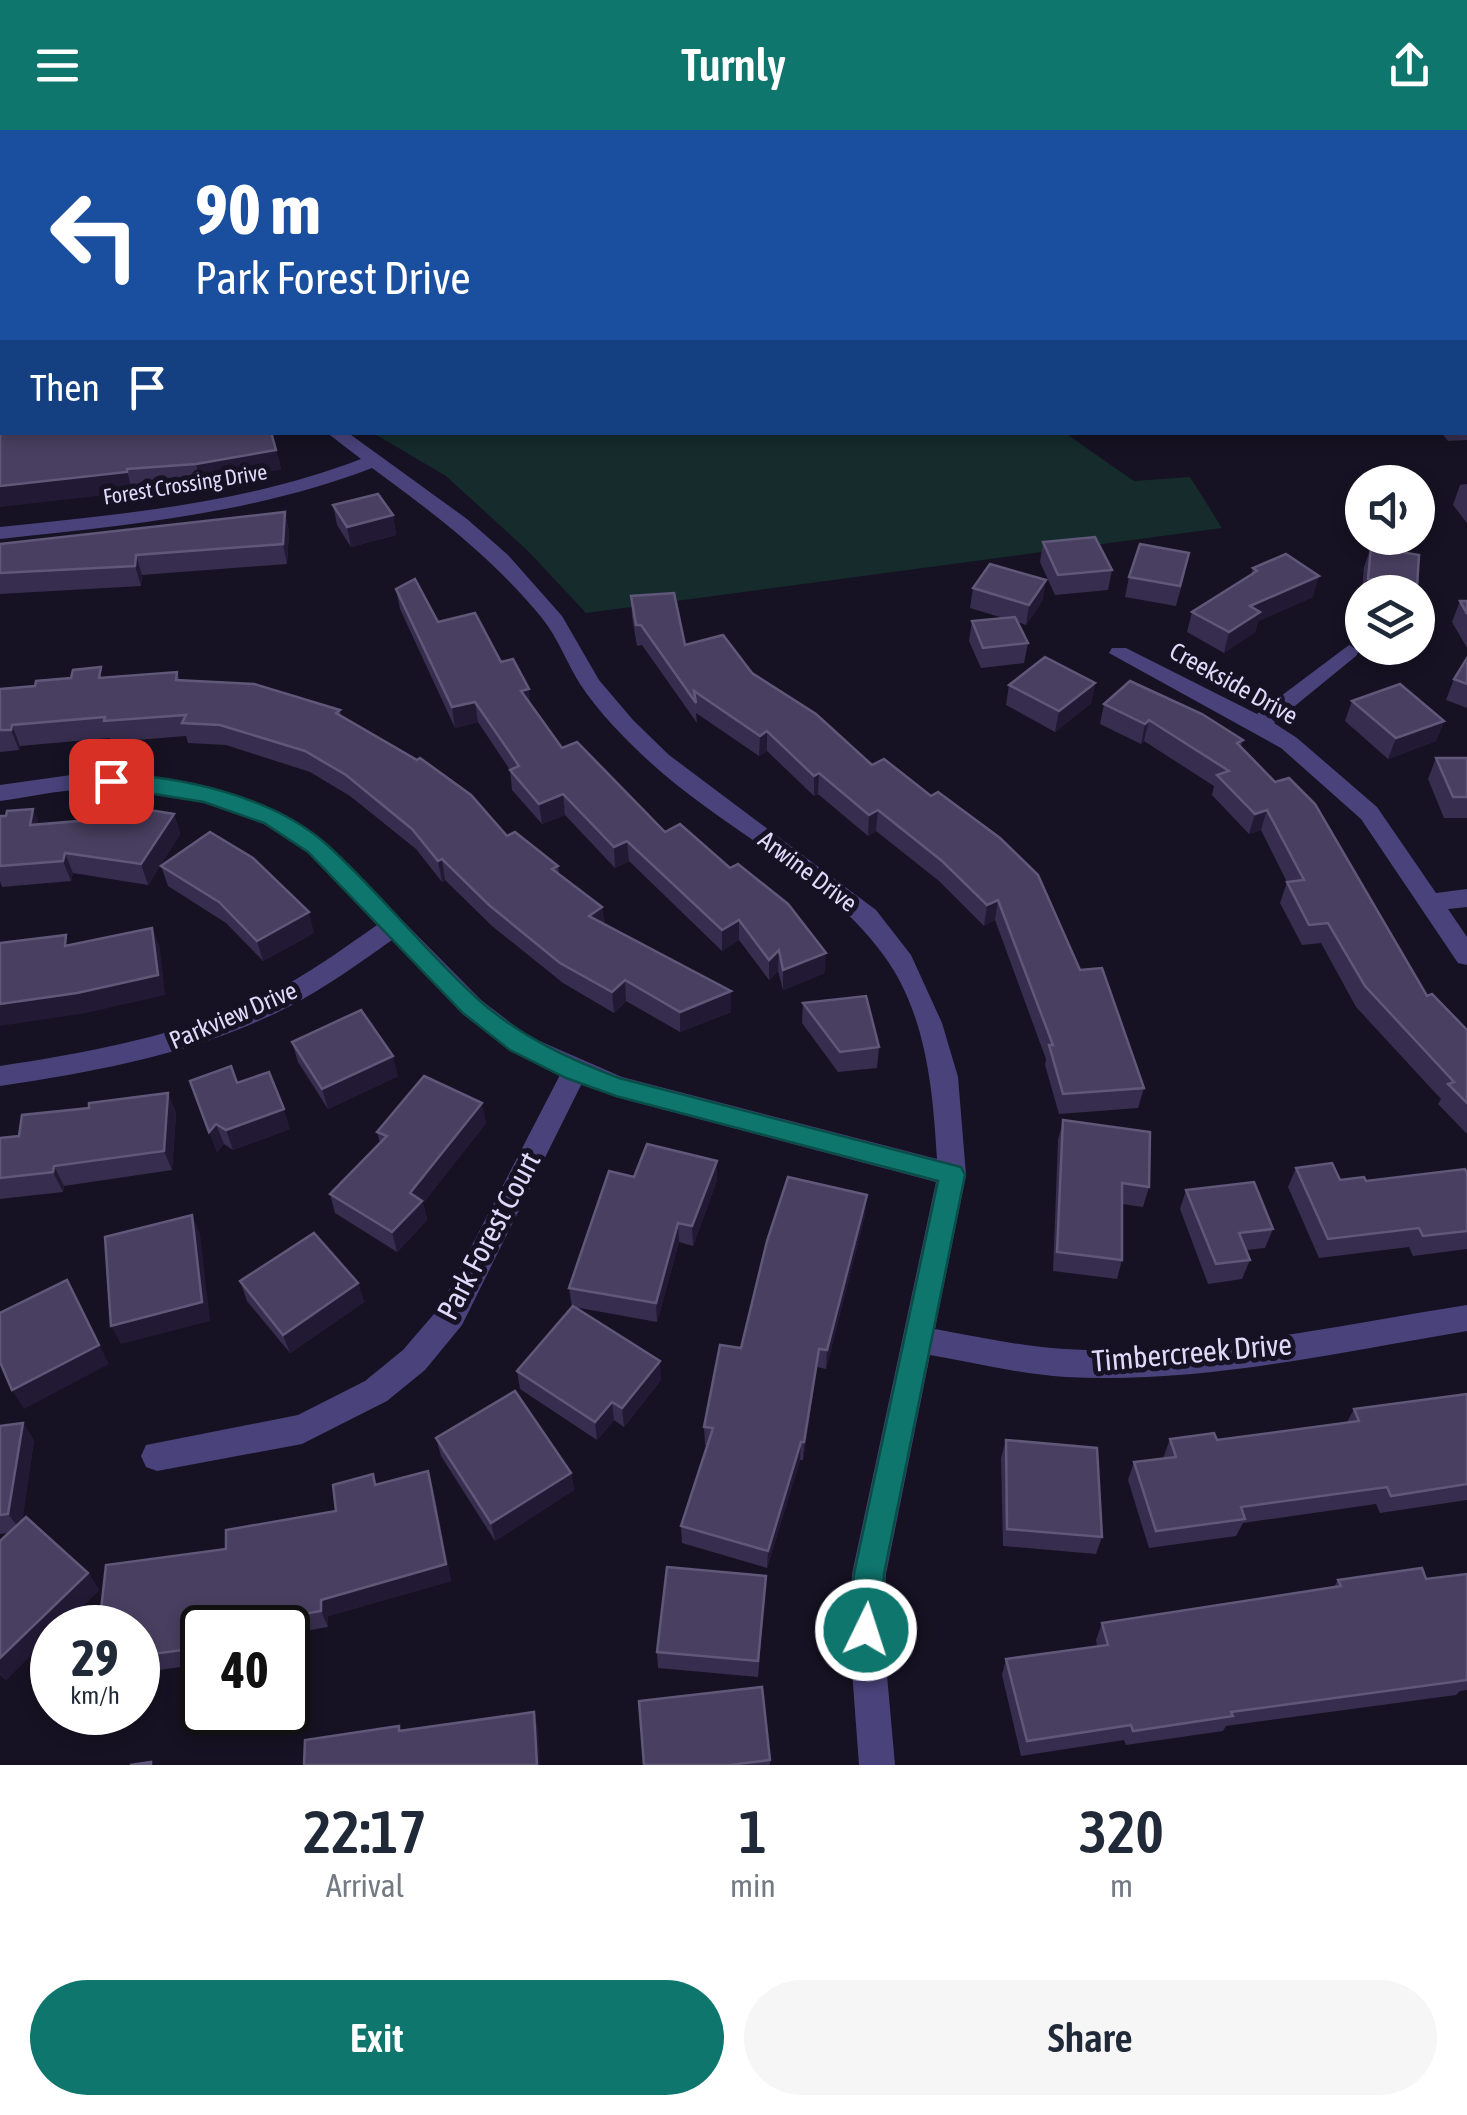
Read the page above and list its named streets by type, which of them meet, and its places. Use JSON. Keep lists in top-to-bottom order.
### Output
{
  "streets": {
    "street": [
      "Forest Crossing Drive",
      "Creekside Drive",
      "Arwine Drive",
      "Parkview Drive",
      "Park Forest Court",
      "Timbercreek Drive"
    ]
  },
  "crossings": [
    ["Forest Crossing Drive", "Arwine Drive"],
    ["Arwine Drive", "Timbercreek Drive"]
  ],
  "page": {
    "header": "Turnly",
    "turn": ["90 m", "Park Forest Drive"],
    "then": "Then",
    "speed": "29 km/h",
    "limit": "40",
    "eta": [
      "22:17",
      "Arrival",
      "1",
      "min",
      "320",
      "m"
    ],
    "buttons": ["Exit", "Share"]
  }
}
